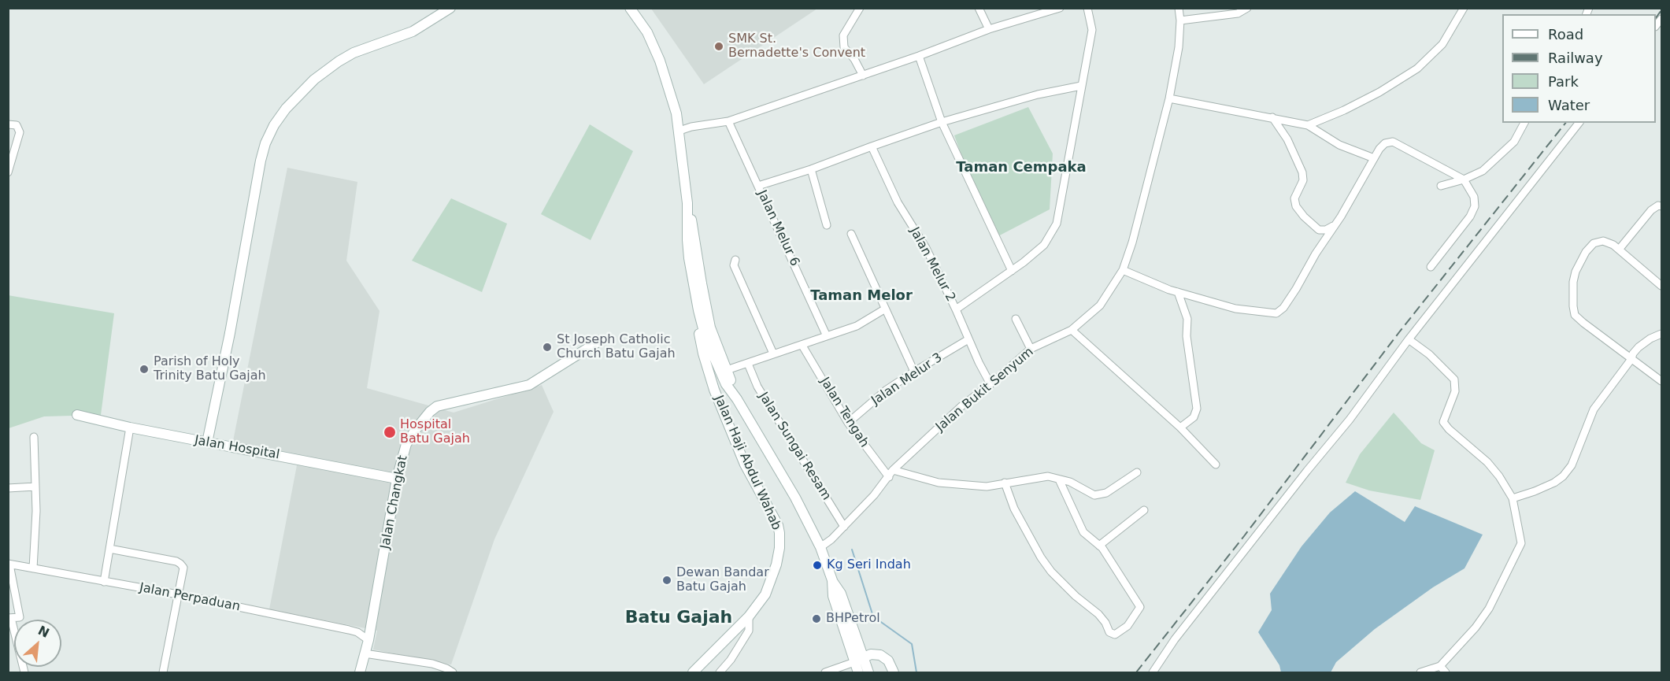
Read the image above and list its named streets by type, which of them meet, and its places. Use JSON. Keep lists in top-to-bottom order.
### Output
{
  "streets": {
    "street": [
      "Jalan Melur 6",
      "Jalan Melur 2",
      "Jalan Melur 3",
      "Jalan Bukit Senyum",
      "Jalan Tengah",
      "Jalan Sungai Resam",
      "Jalan Hospital",
      "Jalan Haji Abdul Wahab",
      "Jalan Changkat",
      "Jalan Perpaduan"
    ]
  },
  "crossings": [
    ["Jalan Melur 2", "Jalan Melur 3"],
    ["Jalan Melur 2", "Jalan Bukit Senyum"],
    ["Jalan Melur 3", "Jalan Tengah"],
    ["Jalan Bukit Senyum", "Jalan Tengah"],
    ["Jalan Bukit Senyum", "Jalan Sungai Resam"],
    ["Jalan Hospital", "Jalan Changkat"],
    ["Jalan Changkat", "Jalan Perpaduan"]
  ],
  "districts": ["Taman Cempaka", "Taman Melor", "Batu Gajah"],
  "places": [
    "SMK St. Bernadette's Convent",
    "St Joseph Catholic Church Batu Gajah",
    "Parish of Holy Trinity Batu Gajah",
    "Hospital Batu Gajah",
    "Kg Seri Indah",
    "Dewan Bandar Batu Gajah",
    "BHPetrol"
  ],
  "legend": [
    "Road",
    "Railway",
    "Park",
    "Water"
  ],
  "north": "top right"
}
